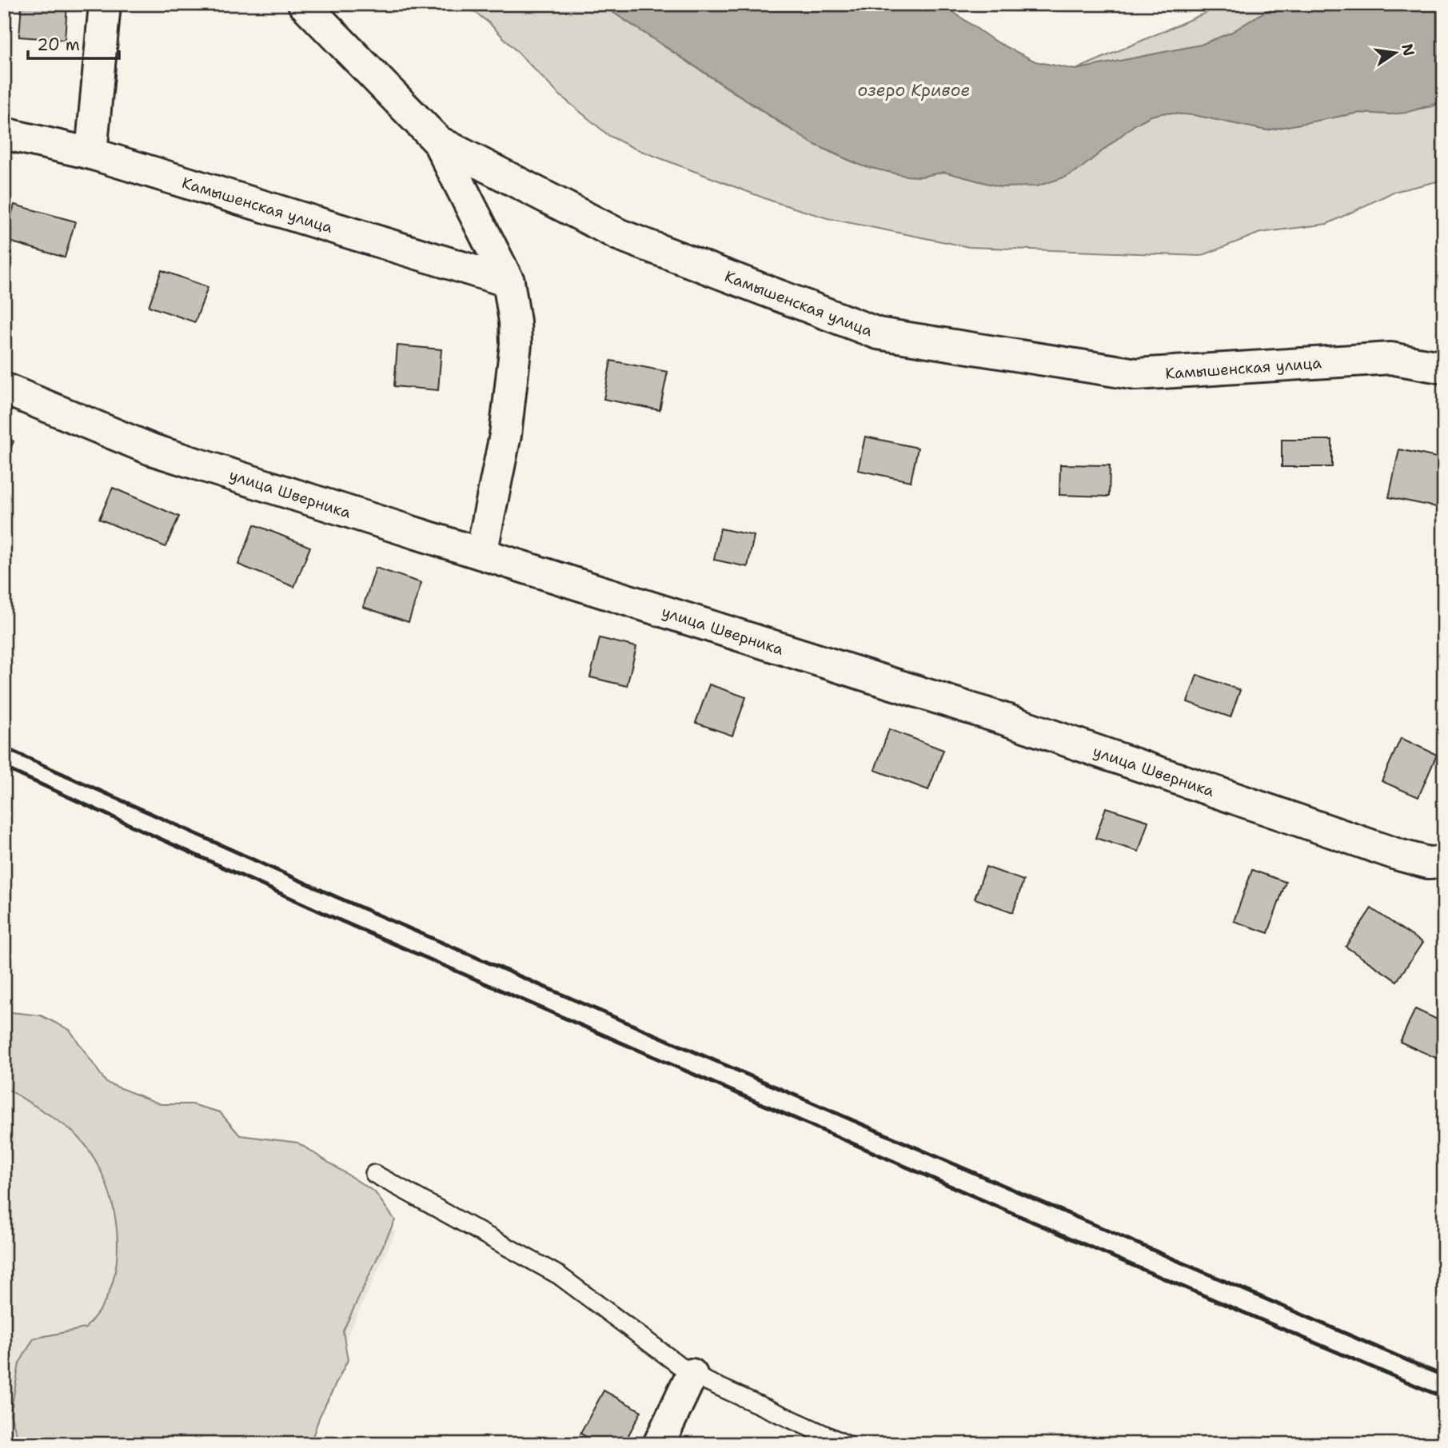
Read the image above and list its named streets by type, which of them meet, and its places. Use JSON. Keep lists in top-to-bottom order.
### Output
{
  "streets": {
    "street": ["Камышенская улица", "улица Шверника"]
  },
  "water": ["озеро Кривое"],
  "scale_bar": "20 m",
  "north": "right"
}
